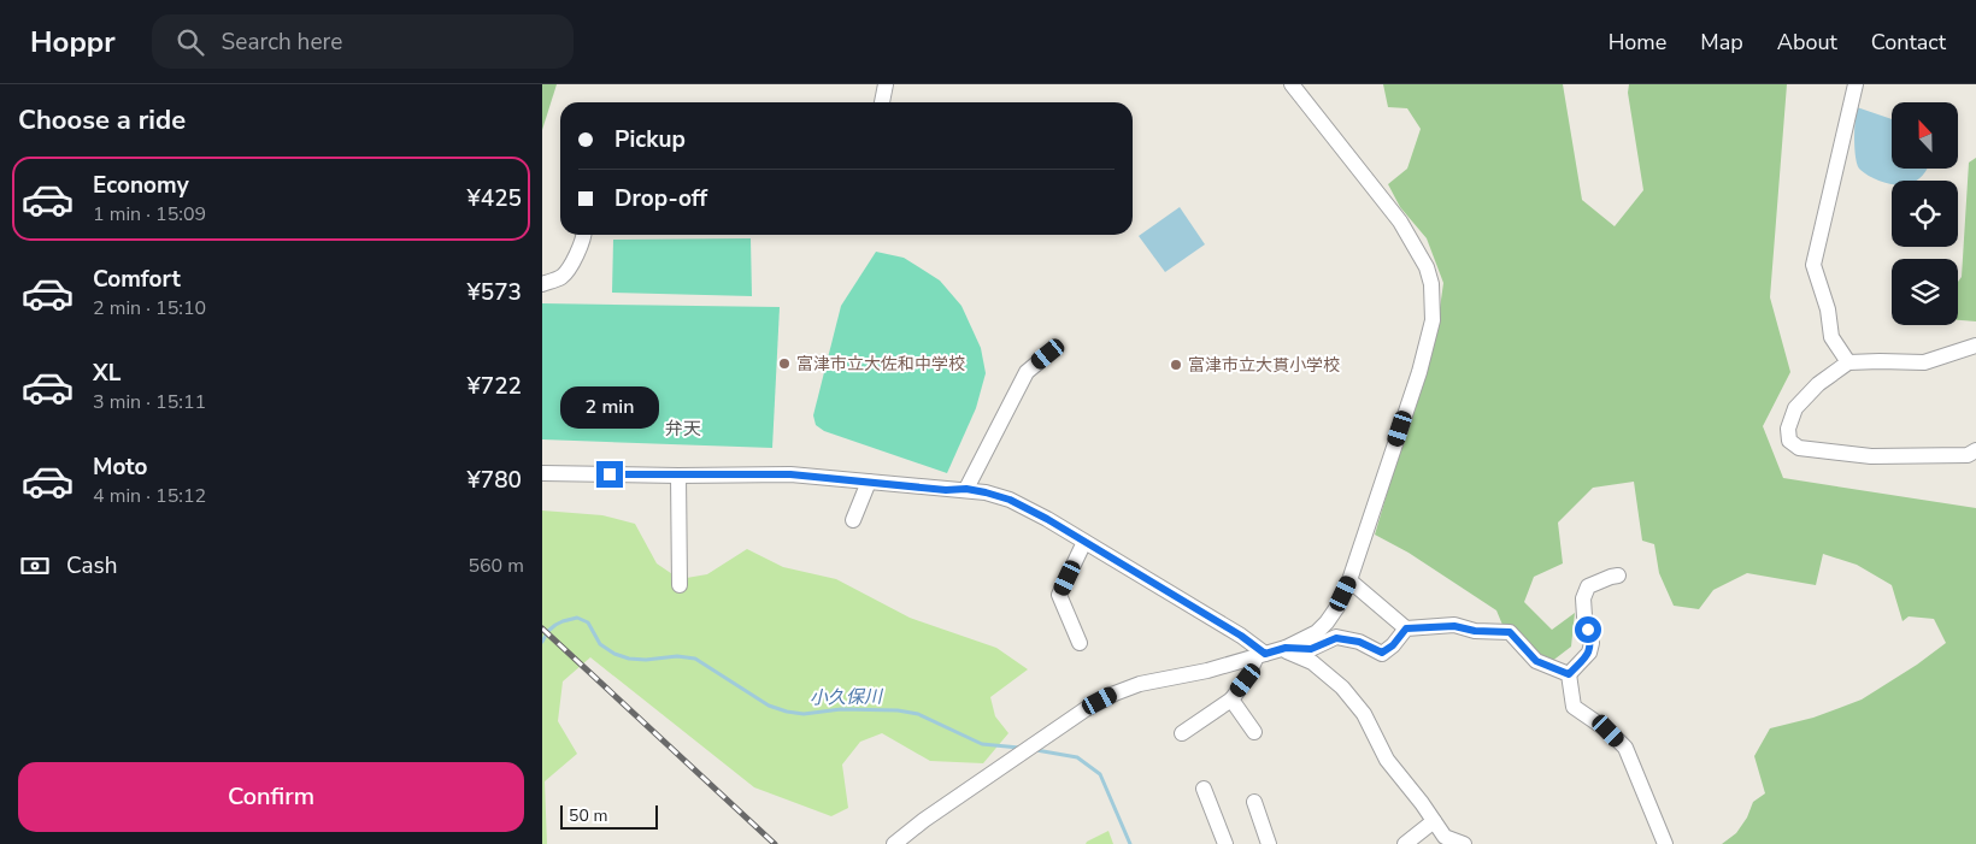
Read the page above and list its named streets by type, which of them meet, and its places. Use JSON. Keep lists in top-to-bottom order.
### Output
{
  "districts": ["弁天"],
  "water": ["小久保川"],
  "places": ["富津市立大佐和中学校", "富津市立大貫小学校"],
  "scale_bar": "50 m",
  "north": "top",
  "page": {
    "header": "Hoppr",
    "search": "Search here",
    "nav": [
      "Home",
      "Map",
      "About",
      "Contact"
    ],
    "heading": "Choose a ride",
    "banner": ["Pickup", "Drop-off"],
    "list": [
      {
        "name": "Economy",
        "note": "1 min · 15:09",
        "value": "¥425"
      },
      {
        "name": "Comfort",
        "note": "2 min · 15:10",
        "value": "¥573"
      },
      {
        "name": "XL",
        "note": "3 min · 15:11",
        "value": "¥722"
      },
      {
        "name": "Moto",
        "note": "4 min · 15:12",
        "value": "¥780"
      }
    ],
    "bubble": "2 min",
    "pay": ["Cash", "560 m"],
    "buttons": "Confirm",
    "scale": "50 m"
  }
}
